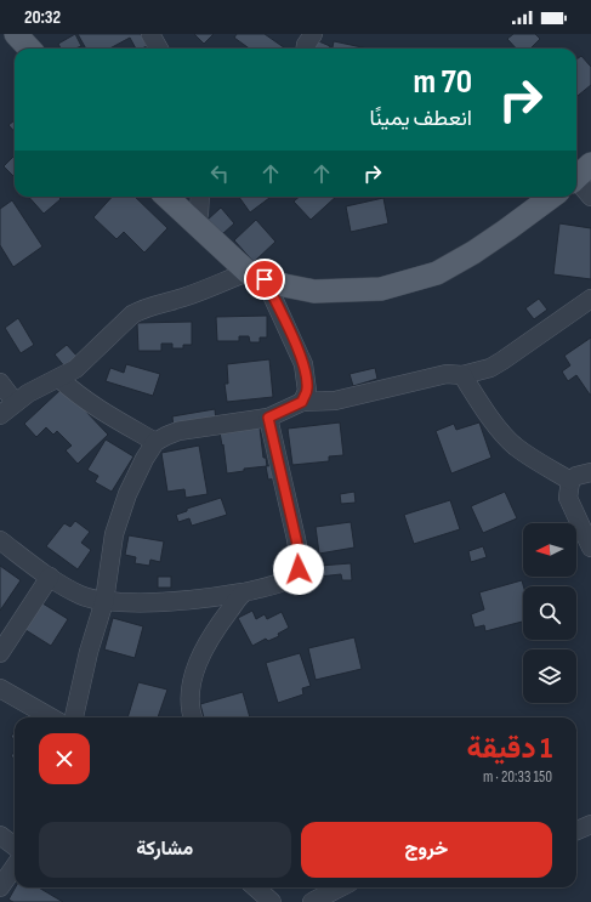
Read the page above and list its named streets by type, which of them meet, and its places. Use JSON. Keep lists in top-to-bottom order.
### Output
{
  "north": "left",
  "page": {
    "status": "20:32",
    "turn": ["70 m", "انعطف يمينًا"],
    "heading": ["1 دقيقة", "150 m · 20:33"],
    "buttons": ["خروج", "مشاركة"]
  }
}
